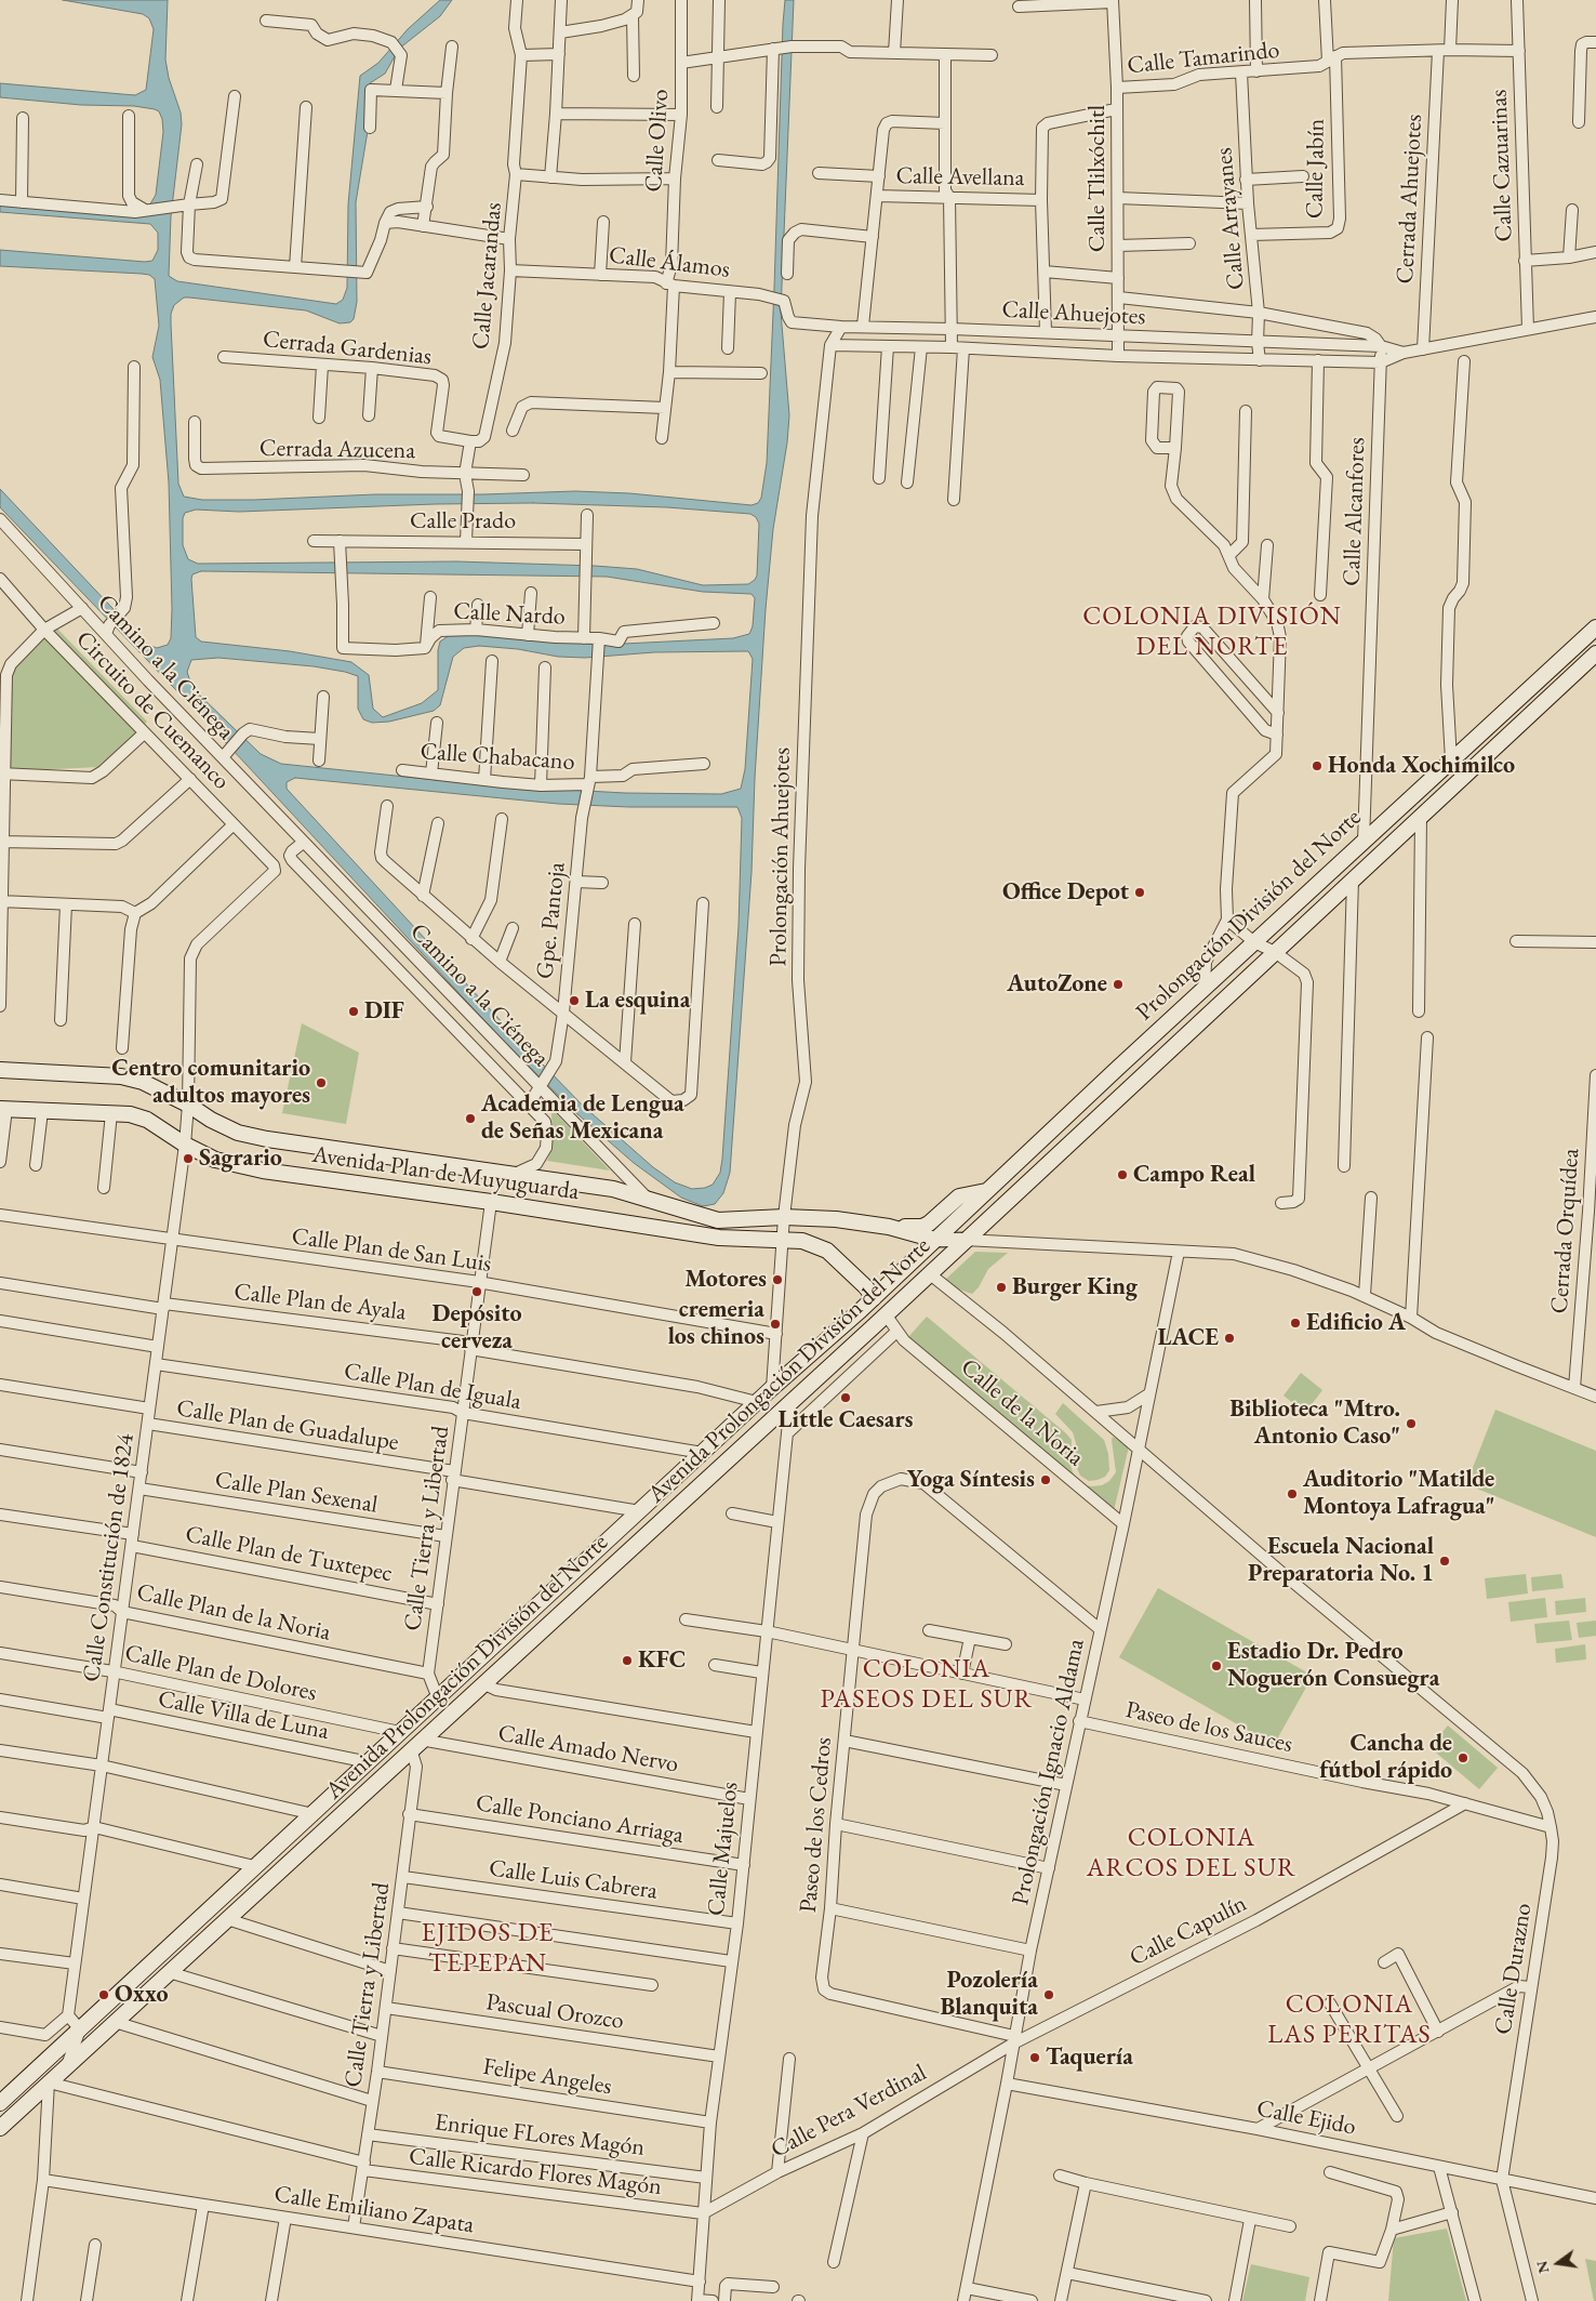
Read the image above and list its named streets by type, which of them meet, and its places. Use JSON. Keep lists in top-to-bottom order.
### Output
{
  "streets": {
    "main road": ["Prolongación División del Norte", "Avenida Plan de Muyuguarda", "Avenida Prolongación División del Norte"],
    "street": [
      "Calle Tamarindo",
      "Calle Olivo",
      "Calle Cazuarinas",
      "Calle Jabín",
      "Calle Avellana",
      "Calle Tlilxóchitl",
      "Cerrada Ahuejotes",
      "Calle Arrayanes",
      "Calle Álamos",
      "Calle Jacarandas",
      "Calle Ahuejotes",
      "Cerrada Gardenias",
      "Cerrada Azucena",
      "Calle Alcanfores",
      "Calle Prado",
      "Calle Nardo",
      "Camino a la Ciénega",
      "Circuito de Cuemanco",
      "Calle Chabacano",
      "Prolongación Ahuejotes",
      "Gpe. Pantoja",
      "Cerrada Orquídea",
      "Calle Plan de San Luis",
      "Calle Plan de Ayala",
      "Calle Plan de Iguala",
      "Calle de la Noria",
      "Calle Plan de Guadalupe",
      "Calle Plan Sexenal",
      "Calle Tierra y Libertad",
      "Calle Plan de Tuxtepec",
      "Calle Constitución de 1824",
      "Calle Plan de la Noria",
      "Calle Plan de Dolores",
      "Calle Villa de Luna",
      "Paseo de los Sauces",
      "Calle Amado Nervo",
      "Prolongación Ignacio Aldama",
      "Calle Ponciano Arriaga",
      "Paseo de los Cedros",
      "Calle Majuelos",
      "Calle Luis Cabrera",
      "Calle Capulín",
      "Calle Durazno",
      "Pascual Orozco",
      "Felipe Angeles",
      "Calle Pera Verdinal",
      "Calle Ejido",
      "Enrique FLores Magón",
      "Calle Ricardo Flores Magón",
      "Calle Emiliano Zapata"
    ]
  },
  "crossings": [
    ["Calle Tamarindo", "Calle Cazuarinas"],
    ["Calle Tamarindo", "Calle Jabín"],
    ["Calle Tamarindo", "Calle Tlilxóchitl"],
    ["Calle Tamarindo", "Cerrada Ahuejotes"],
    ["Calle Tamarindo", "Calle Arrayanes"],
    ["Calle Olivo", "Calle Álamos"],
    ["Calle Cazuarinas", "Calle Ahuejotes"],
    ["Calle Jabín", "Calle Arrayanes"],
    ["Calle Tlilxóchitl", "Calle Ahuejotes"],
    ["Cerrada Ahuejotes", "Calle Ahuejotes"],
    ["Calle Arrayanes", "Calle Ahuejotes"],
    ["Calle Álamos", "Calle Jacarandas"],
    ["Calle Álamos", "Calle Ahuejotes"],
    ["Calle Jacarandas", "Cerrada Gardenias"],
    ["Calle Ahuejotes", "Calle Alcanfores"],
    ["Calle Ahuejotes", "Prolongación Ahuejotes"],
    ["Calle Alcanfores", "Prolongación División del Norte"],
    ["Calle Prado", "Calle Nardo"],
    ["Calle Nardo", "Gpe. Pantoja"],
    ["Camino a la Ciénega", "Gpe. Pantoja"],
    ["Camino a la Ciénega", "Avenida Plan de Muyuguarda"],
    ["Circuito de Cuemanco", "Calle Constitución de 1824"],
    ["Calle Chabacano", "Gpe. Pantoja"],
    ["Prolongación Ahuejotes", "Avenida Plan de Muyuguarda"],
    ["Prolongación Ahuejotes", "Calle Plan de San Luis"],
    ["Prolongación Ahuejotes", "Avenida Prolongación División del Norte"],
    ["Prolongación División del Norte", "Avenida Plan de Muyuguarda"],
    ["Prolongación División del Norte", "Avenida Prolongación División del Norte"],
    ["Avenida Plan de Muyuguarda", "Avenida Prolongación División del Norte"],
    ["Avenida Plan de Muyuguarda", "Calle Tierra y Libertad"],
    ["Avenida Plan de Muyuguarda", "Calle Constitución de 1824"],
    ["Calle Plan de San Luis", "Calle Tierra y Libertad"],
    ["Calle Plan de San Luis", "Calle Constitución de 1824"],
    ["Calle Plan de Ayala", "Avenida Prolongación División del Norte"],
    ["Calle Plan de Ayala", "Calle Tierra y Libertad"],
    ["Calle Plan de Ayala", "Calle Constitución de 1824"],
    ["Avenida Prolongación División del Norte", "Calle Plan de Iguala"],
    ["Avenida Prolongación División del Norte", "Calle de la Noria"],
    ["Avenida Prolongación División del Norte", "Calle Plan de Guadalupe"],
    ["Avenida Prolongación División del Norte", "Calle Tierra y Libertad"],
    ["Avenida Prolongación División del Norte", "Calle Plan de Dolores"],
    ["Avenida Prolongación División del Norte", "Calle Villa de Luna"],
    ["Avenida Prolongación División del Norte", "Calle Amado Nervo"],
    ["Avenida Prolongación División del Norte", "Calle Majuelos"],
    ["Avenida Prolongación División del Norte", "Calle Ricardo Flores Magón"],
    ["Calle Plan de Iguala", "Calle Tierra y Libertad"],
    ["Calle Plan de Iguala", "Calle Constitución de 1824"],
    ["Calle de la Noria", "Prolongación Ignacio Aldama"],
    ["Calle de la Noria", "Calle Durazno"],
    ["Calle Plan de Guadalupe", "Calle Tierra y Libertad"],
    ["Calle Plan de Guadalupe", "Calle Constitución de 1824"],
    ["Calle Plan Sexenal", "Calle Tierra y Libertad"],
    ["Calle Plan Sexenal", "Calle Constitución de 1824"],
    ["Calle Tierra y Libertad", "Calle Plan de Tuxtepec"],
    ["Calle Tierra y Libertad", "Calle Plan de la Noria"],
    ["Calle Tierra y Libertad", "Calle Amado Nervo"],
    ["Calle Tierra y Libertad", "Calle Ponciano Arriaga"],
    ["Calle Tierra y Libertad", "Calle Luis Cabrera"],
    ["Calle Tierra y Libertad", "Pascual Orozco"],
    ["Calle Tierra y Libertad", "Felipe Angeles"],
    ["Calle Tierra y Libertad", "Enrique FLores Magón"],
    ["Calle Tierra y Libertad", "Calle Ricardo Flores Magón"],
    ["Calle Tierra y Libertad", "Calle Emiliano Zapata"],
    ["Calle Plan de Tuxtepec", "Calle Constitución de 1824"],
    ["Calle Constitución de 1824", "Calle Plan de la Noria"],
    ["Calle Constitución de 1824", "Calle Plan de Dolores"],
    ["Calle Constitución de 1824", "Calle Villa de Luna"],
    ["Paseo de los Sauces", "Prolongación Ignacio Aldama"],
    ["Paseo de los Sauces", "Calle Capulín"],
    ["Paseo de los Sauces", "Calle Durazno"],
    ["Calle Amado Nervo", "Calle Majuelos"],
    ["Prolongación Ignacio Aldama", "Paseo de los Cedros"],
    ["Prolongación Ignacio Aldama", "Calle Capulín"],
    ["Prolongación Ignacio Aldama", "Calle Pera Verdinal"],
    ["Prolongación Ignacio Aldama", "Calle Ejido"],
    ["Calle Ponciano Arriaga", "Calle Majuelos"],
    ["Paseo de los Cedros", "Calle Capulín"],
    ["Paseo de los Cedros", "Calle Pera Verdinal"],
    ["Calle Majuelos", "Calle Luis Cabrera"],
    ["Calle Majuelos", "Pascual Orozco"],
    ["Calle Majuelos", "Felipe Angeles"],
    ["Calle Majuelos", "Calle Pera Verdinal"],
    ["Calle Majuelos", "Enrique FLores Magón"],
    ["Calle Majuelos", "Calle Ricardo Flores Magón"],
    ["Calle Majuelos", "Calle Emiliano Zapata"],
    ["Calle Capulín", "Calle Pera Verdinal"],
    ["Calle Durazno", "Calle Ejido"],
    ["Calle Pera Verdinal", "Calle Ricardo Flores Magón"]
  ],
  "districts": [
    "COLONIA DIVISIÓN DEL NORTE",
    "COLONIA PASEOS DEL SUR",
    "COLONIA ARCOS DEL SUR",
    "EJIDOS DE TEPEPAN",
    "COLONIA LAS PERITAS"
  ],
  "places": [
    "Honda Xochimilco",
    "Office Depot",
    "AutoZone",
    "La esquina",
    "DIF",
    "Centro comunitario adultos mayores",
    "Academia de Lengua de Señas Mexicana",
    "Sagrario",
    "Campo Real",
    "Motores",
    "Burger King",
    "Depósito cerveza",
    "Edificio A",
    "cremeria los chinos",
    "LACE",
    "Little Caesars",
    "Biblioteca \"Mtro. Antonio Caso\"",
    "Yoga Síntesis",
    "Auditorio \"Matilde Montoya Lafragua\"",
    "Escuela Nacional Preparatoria No. 1",
    "KFC",
    "Estadio Dr. Pedro Noguerón Consuegra",
    "Cancha de fútbol rápido",
    "Oxxo",
    "Pozolería Blanquita",
    "Taquería"
  ],
  "north": "left"
}
